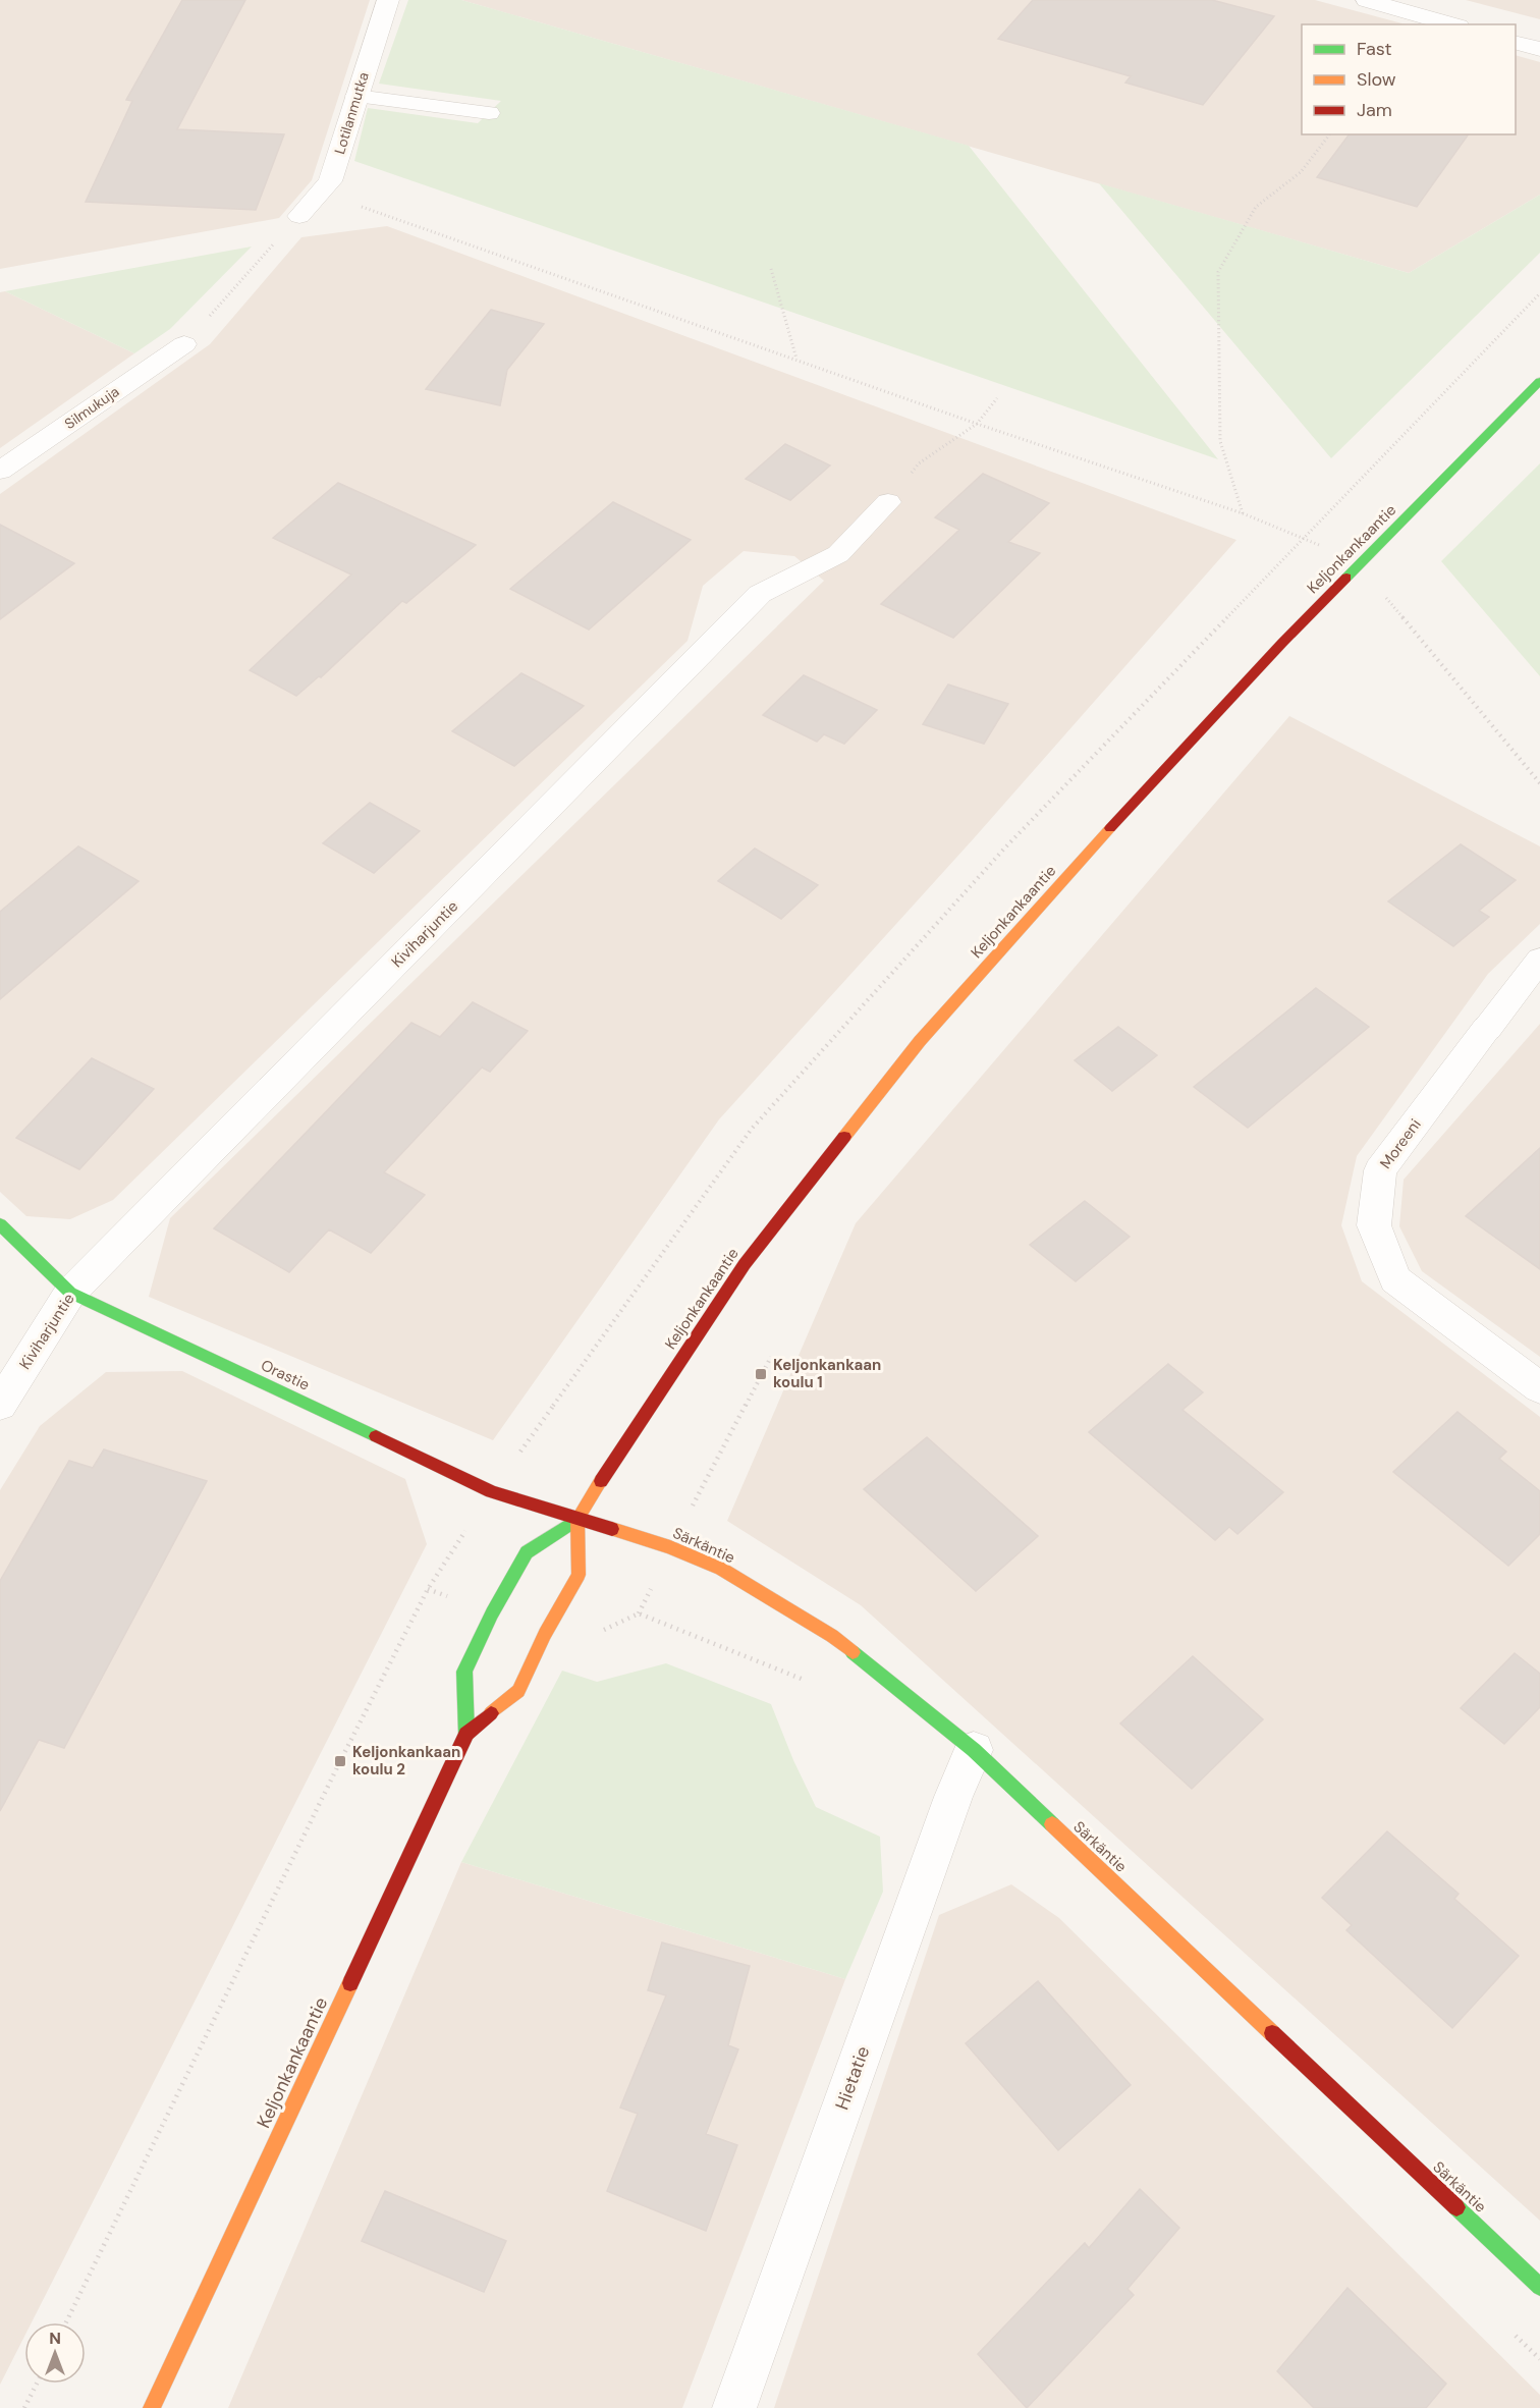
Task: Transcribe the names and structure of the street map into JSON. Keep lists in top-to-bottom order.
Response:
{
  "streets": {
    "main road": ["Keljonkankaantie", "Orastie", "Särkäntie"],
    "street": [
      "Lotilanmutka",
      "Silmukuja",
      "Kiviharjuntie",
      "Moreeni",
      "Hietatie"
    ]
  },
  "crossings": [
    ["Keljonkankaantie", "Orastie"],
    ["Keljonkankaantie", "Särkäntie"],
    ["Kiviharjuntie", "Orastie"],
    ["Orastie", "Särkäntie"],
    ["Särkäntie", "Hietatie"]
  ],
  "places": {
    "transit": ["Keljonkankaan koulu 1", "Keljonkankaan koulu 2"]
  },
  "legend": ["Fast", "Slow", "Jam"],
  "north": "top"
}
